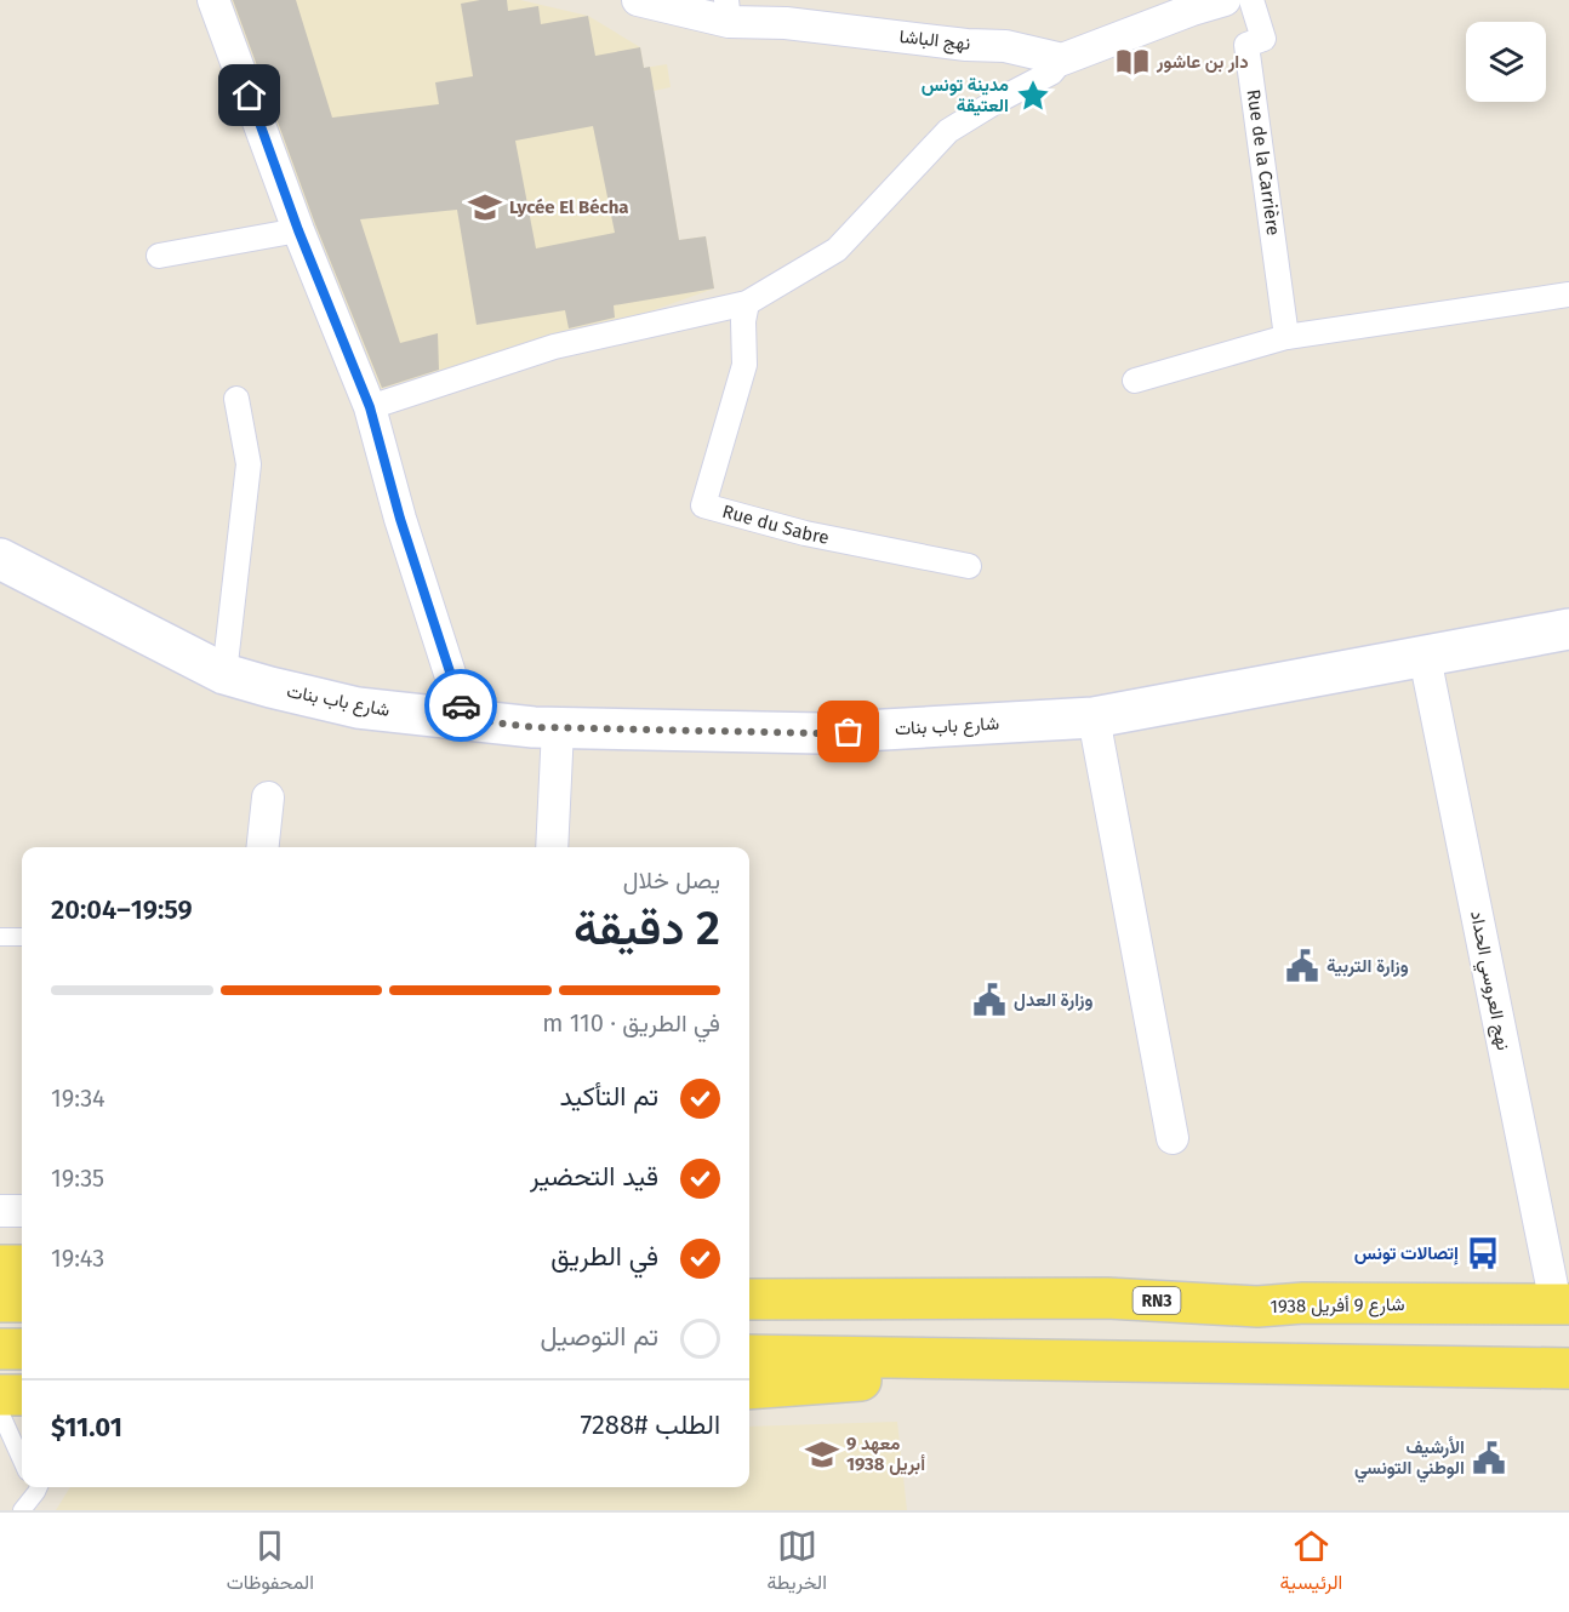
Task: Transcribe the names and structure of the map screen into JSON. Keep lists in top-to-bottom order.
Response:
{
  "streets": {
    "main road": ["شارع باب بنات", "RN3", "شارع 9 أفريل 1938"],
    "street": [
      "نهج الباشا",
      "Rue de la Carrière",
      "Rue du Sabre",
      "نهج العروسي الحداد"
    ]
  },
  "crossings": [
    ["شارع باب بنات", "نهج العروسي الحداد"],
    ["نهج العروسي الحداد", "شارع 9 أفريل 1938"]
  ],
  "places": {
    "library": ["دار بن عاشور"],
    "place": ["مدينة تونس العتيقة"],
    "school or university": ["Lycée El Bécha", "معهد 9 أبريل 1938"],
    "public building": ["وزارة التربية", "وزارة العدل", "الأرشيف الوطني التونسي"],
    "bus stop": ["إتصالات تونس"]
  },
  "page": {
    "heading": ["2 دقيقة", "يصل خلال", "19:59–20:04"],
    "panel": ["الطلب #7288", "$11.01"],
    "bar": "في الطريق · 110 m",
    "list": [
      ["تم التأكيد", "19:34"],
      ["قيد التحضير", "19:35"],
      ["في الطريق", "19:43"],
      "تم التوصيل"
    ],
    "tabs": ["الرئيسية", "الخريطة", "المحفوظات"]
  }
}
